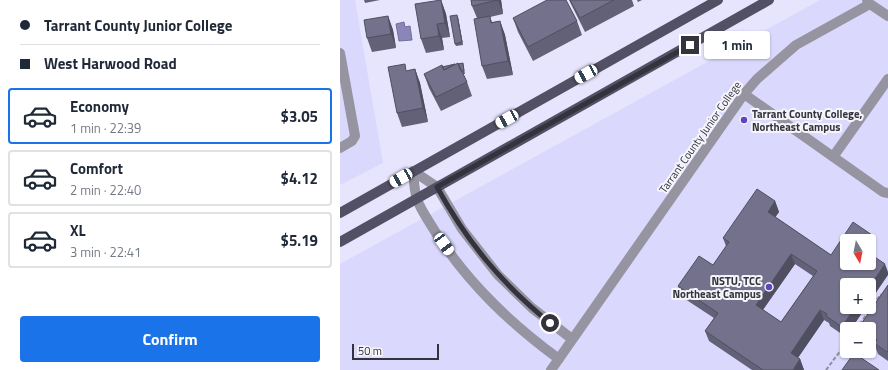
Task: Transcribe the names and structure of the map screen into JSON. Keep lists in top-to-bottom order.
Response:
{
  "streets": {
    "street": ["Tarrant County Junior College"]
  },
  "places": ["Tarrant County College, Northeast Campus", "NSTU, TCC Northeast Campus"],
  "scale_bar": "50 m",
  "north": "bottom",
  "page": {
    "banner": ["Tarrant County Junior College", "West Harwood Road"],
    "bubble": "1 min",
    "list": [
      {
        "name": "Economy",
        "note": "1 min · 22:39",
        "value": "$3.05"
      },
      {
        "name": "Comfort",
        "note": "2 min · 22:40",
        "value": "$4.12"
      },
      {
        "name": "XL",
        "note": "3 min · 22:41",
        "value": "$5.19"
      }
    ],
    "map_buttons": ["+", "−"],
    "buttons": "Confirm",
    "scale": "50 m"
  }
}
